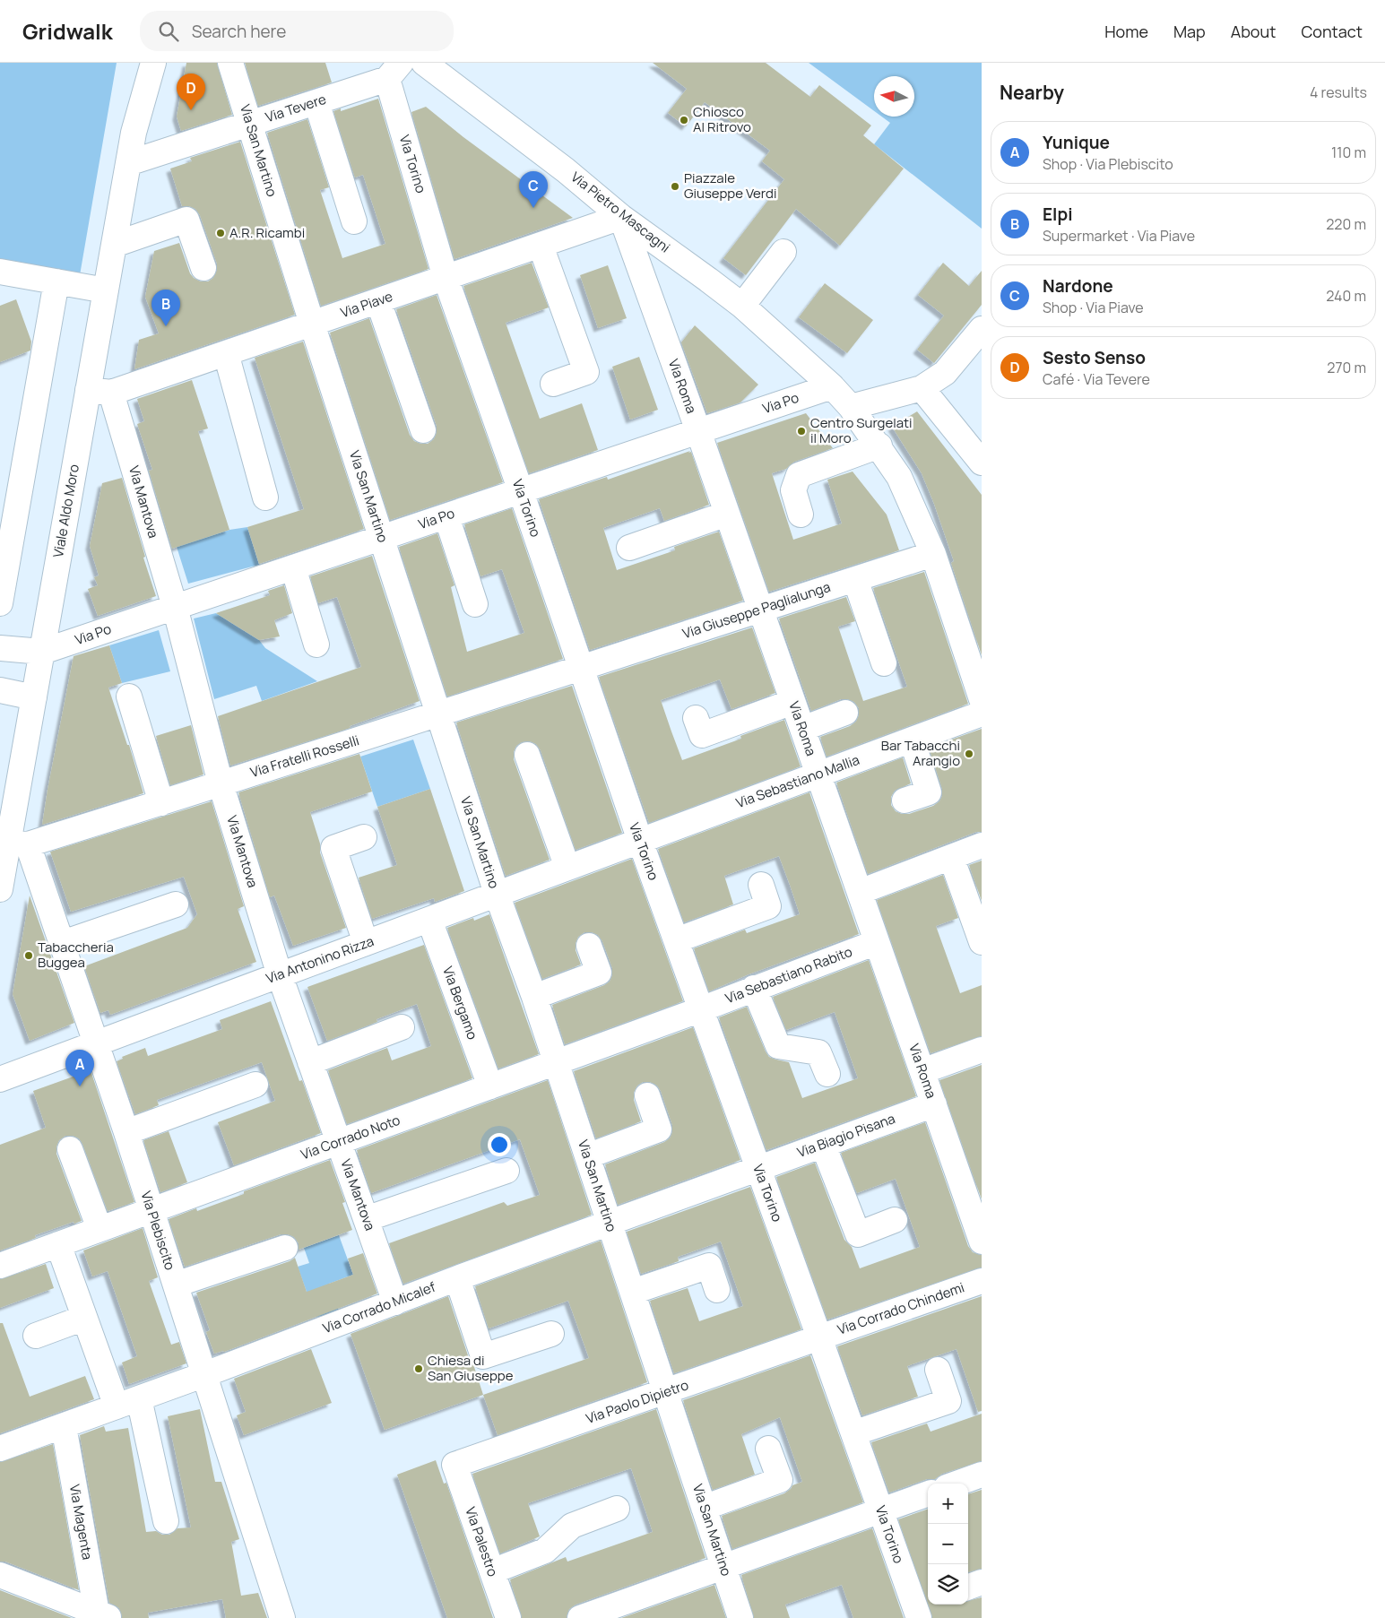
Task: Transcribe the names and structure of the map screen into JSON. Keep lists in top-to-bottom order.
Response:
{
  "streets": {
    "street": [
      "Via Tevere",
      "Via San Martino",
      "Via Torino",
      "Via Pietro Mascagni",
      "Via Piave",
      "Via Roma",
      "Via Po",
      "Via Mantova",
      "Viale Aldo Moro",
      "Via Giuseppe Paglialunga",
      "Via Fratelli Rosselli",
      "Via Sebastiano Mallia",
      "Via Antonino Rizza",
      "Via Sebastiano Rabito",
      "Via Bergamo",
      "Via Biagio Pisana",
      "Via Corrado Noto",
      "Via Plebiscito",
      "Via Corrado Micalef",
      "Via Corrado Chindemi",
      "Via Paolo Dipietro",
      "Via Magenta",
      "Via Palestro"
    ]
  },
  "crossings": [
    ["Via Tevere", "Via San Martino"],
    ["Via Tevere", "Via Torino"],
    ["Via Tevere", "Viale Aldo Moro"],
    ["Via San Martino", "Via Piave"],
    ["Via San Martino", "Via Po"],
    ["Via San Martino", "Via Fratelli Rosselli"],
    ["Via San Martino", "Via Antonino Rizza"],
    ["Via San Martino", "Via Corrado Noto"],
    ["Via San Martino", "Via Corrado Micalef"],
    ["Via San Martino", "Via Paolo Dipietro"],
    ["Via Torino", "Via Piave"],
    ["Via Torino", "Via Po"],
    ["Via Torino", "Via Giuseppe Paglialunga"],
    ["Via Torino", "Via Fratelli Rosselli"],
    ["Via Torino", "Via Sebastiano Mallia"],
    ["Via Torino", "Via Antonino Rizza"],
    ["Via Torino", "Via Sebastiano Rabito"],
    ["Via Torino", "Via Biagio Pisana"],
    ["Via Torino", "Via Corrado Noto"],
    ["Via Torino", "Via Corrado Micalef"],
    ["Via Torino", "Via Corrado Chindemi"],
    ["Via Torino", "Via Paolo Dipietro"],
    ["Via Pietro Mascagni", "Via Piave"],
    ["Via Pietro Mascagni", "Via Roma"],
    ["Via Pietro Mascagni", "Via Po"],
    ["Via Pietro Mascagni", "Via Giuseppe Paglialunga"],
    ["Via Piave", "Via Roma"],
    ["Via Piave", "Via Mantova"],
    ["Via Piave", "Viale Aldo Moro"],
    ["Via Roma", "Via Po"],
    ["Via Roma", "Via Giuseppe Paglialunga"],
    ["Via Roma", "Via Sebastiano Mallia"],
    ["Via Roma", "Via Sebastiano Rabito"],
    ["Via Roma", "Via Biagio Pisana"],
    ["Via Po", "Via Mantova"],
    ["Via Po", "Viale Aldo Moro"],
    ["Via Mantova", "Viale Aldo Moro"],
    ["Via Mantova", "Via Fratelli Rosselli"],
    ["Via Mantova", "Via Antonino Rizza"],
    ["Via Mantova", "Via Corrado Noto"],
    ["Via Mantova", "Via Corrado Micalef"],
    ["Viale Aldo Moro", "Via Fratelli Rosselli"],
    ["Viale Aldo Moro", "Via Plebiscito"],
    ["Via Giuseppe Paglialunga", "Via Fratelli Rosselli"],
    ["Via Fratelli Rosselli", "Via Plebiscito"],
    ["Via Sebastiano Mallia", "Via Antonino Rizza"],
    ["Via Antonino Rizza", "Via Bergamo"],
    ["Via Antonino Rizza", "Via Plebiscito"],
    ["Via Sebastiano Rabito", "Via Corrado Noto"],
    ["Via Bergamo", "Via Corrado Noto"],
    ["Via Biagio Pisana", "Via Corrado Micalef"],
    ["Via Corrado Noto", "Via Plebiscito"],
    ["Via Plebiscito", "Via Corrado Micalef"],
    ["Via Corrado Micalef", "Via Magenta"],
    ["Via Corrado Chindemi", "Via Paolo Dipietro"],
    ["Via Paolo Dipietro", "Via Palestro"]
  ],
  "places": [
    "Chiosco Al Ritrovo",
    "Piazzale Giuseppe Verdi",
    "A.R. Ricambi",
    "Centro Surgelati il Moro",
    "Bar Tabacchi Arangio",
    "Tabaccheria Buggea",
    "Chiesa di San Giuseppe"
  ],
  "north": "left",
  "page": {
    "header": "Gridwalk",
    "search": "Search here",
    "nav": [
      "Home",
      "Map",
      "About",
      "Contact"
    ],
    "heading": ["Nearby", "4 results"],
    "pins": [
      "D",
      "C",
      "B",
      "A"
    ],
    "list": [
      {
        "mark": "A",
        "name": "Yunique",
        "note": "Shop · Via Plebiscito",
        "value": "110 m"
      },
      {
        "mark": "B",
        "name": "Elpi",
        "note": "Supermarket · Via Piave",
        "value": "220 m"
      },
      {
        "mark": "C",
        "name": "Nardone",
        "note": "Shop · Via Piave",
        "value": "240 m"
      },
      {
        "mark": "D",
        "name": "Sesto Senso",
        "note": "Café · Via Tevere",
        "value": "270 m"
      }
    ],
    "map_buttons": ["+", "−"]
  }
}
